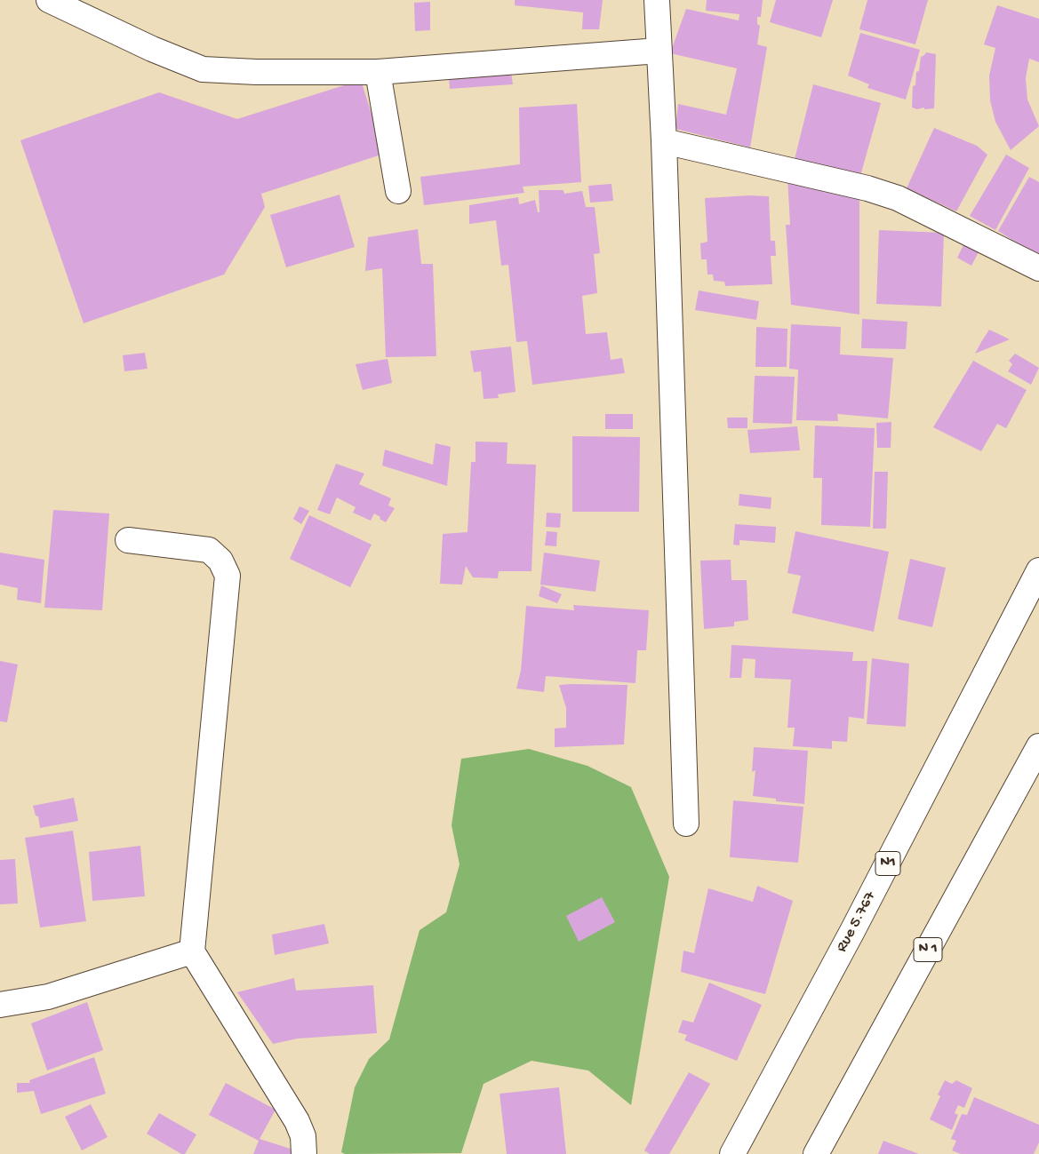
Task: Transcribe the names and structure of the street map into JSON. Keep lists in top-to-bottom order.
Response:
{
  "streets": {
    "main road": ["N1", "Rue 5.767", "N 1"]
  }
}
